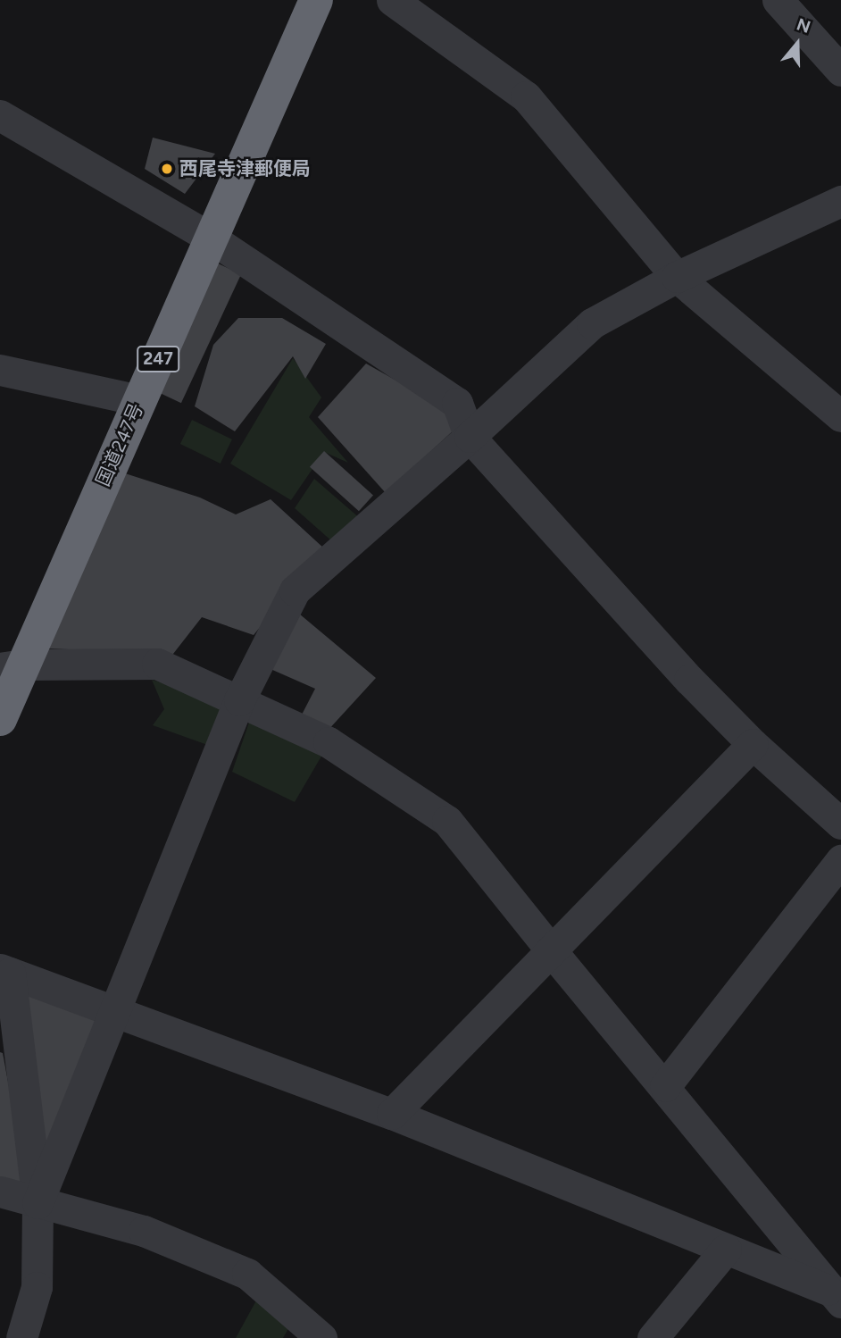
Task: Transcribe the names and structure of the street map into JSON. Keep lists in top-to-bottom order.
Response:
{
  "streets": {
    "highway": ["247", "国道247号"]
  },
  "places": ["西尾寺津郵便局"],
  "north": "top"
}
